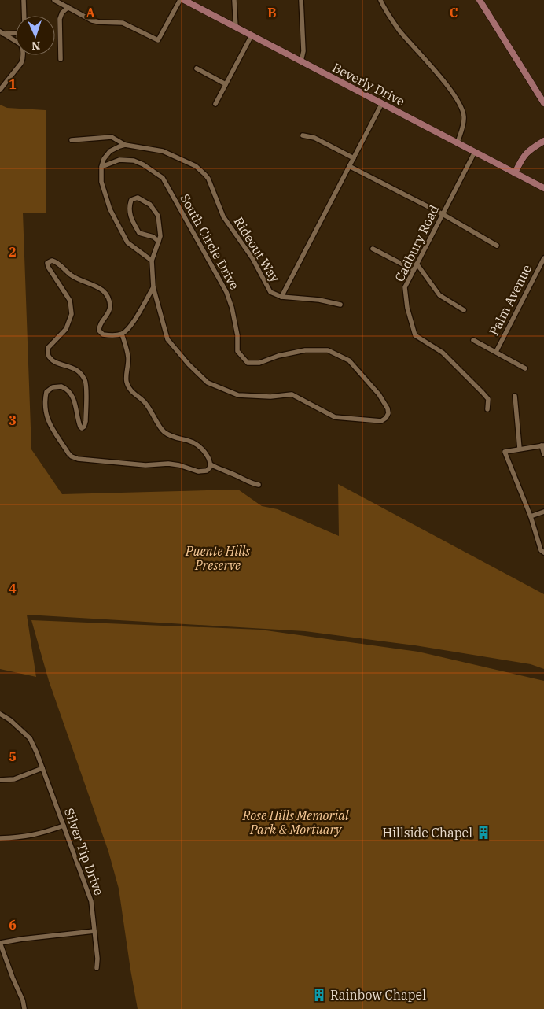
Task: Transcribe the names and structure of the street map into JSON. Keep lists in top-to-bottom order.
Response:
{
  "streets": {
    "street": [
      "Beverly Drive",
      "South Circle Drive",
      "Cadbury Road",
      "Rideout Way",
      "Palm Avenue",
      "Silver Tip Drive"
    ]
  },
  "crossings": [
    ["Beverly Drive", "Cadbury Road"],
    ["Beverly Drive", "Rideout Way"]
  ],
  "parks": ["Puente Hills Preserve", "Rose Hills Memorial Park & Mortuary"],
  "places": {
    "building": ["Hillside Chapel", "Rainbow Chapel"]
  },
  "north": "bottom",
  "grid": {
    "columns": ["A", "B", "C"],
    "rows": [
      "1",
      "2",
      "3",
      "4",
      "5",
      "6"
    ]
  }
}
